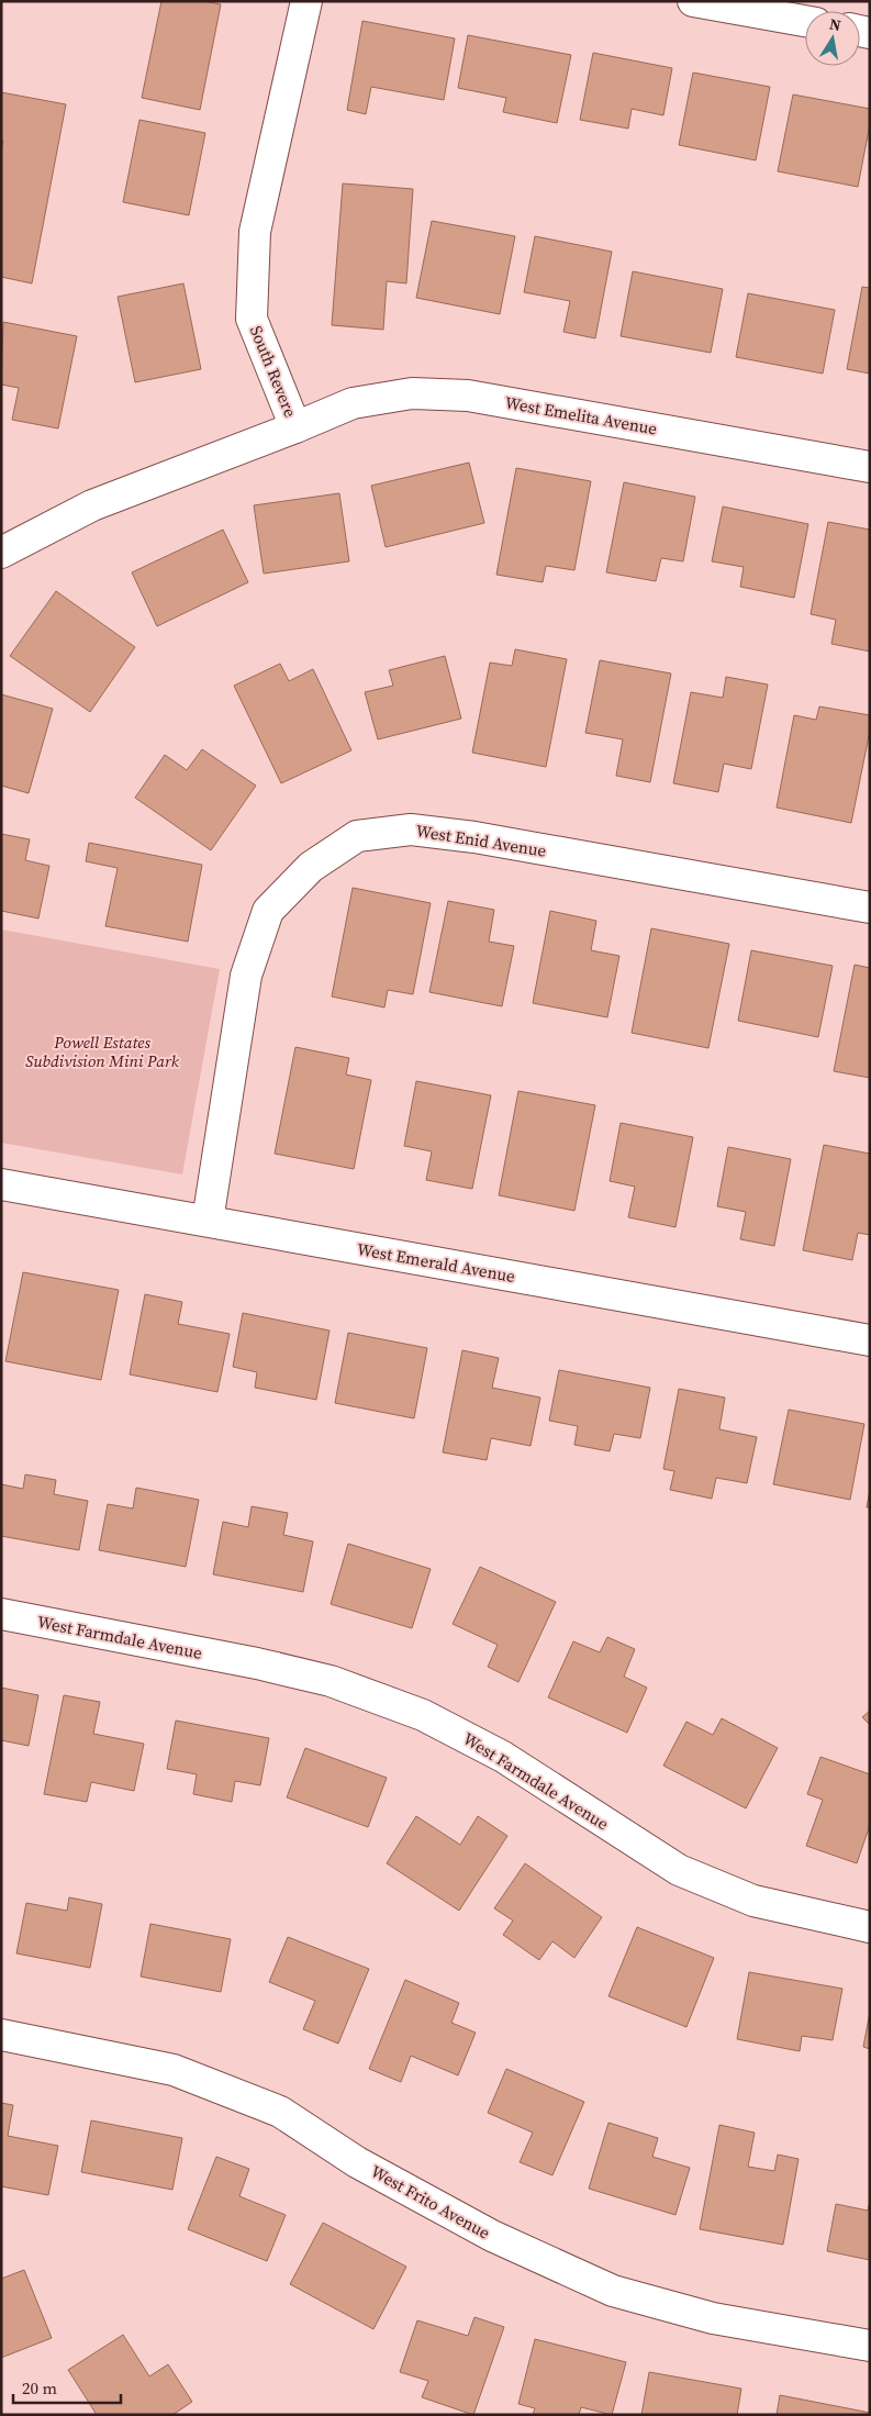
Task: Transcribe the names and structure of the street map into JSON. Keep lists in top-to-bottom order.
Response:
{
  "streets": {
    "street": [
      "South Revere",
      "West Emelita Avenue",
      "West Enid Avenue",
      "West Emerald Avenue",
      "West Farmdale Avenue",
      "West Frito Avenue"
    ]
  },
  "crossings": [
    ["South Revere", "West Emelita Avenue"],
    ["West Enid Avenue", "West Emerald Avenue"]
  ],
  "parks": ["Powell Estates Subdivision Mini Park"],
  "scale_bar": "20 m",
  "north": "top"
}
